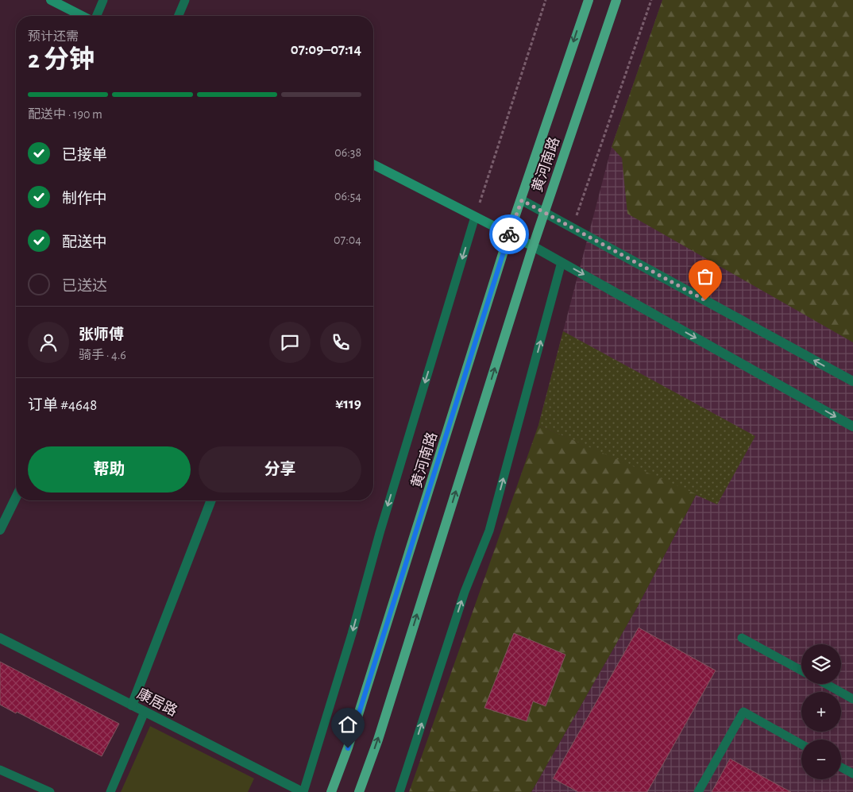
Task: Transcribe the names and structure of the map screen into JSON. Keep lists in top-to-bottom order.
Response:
{
  "streets": {
    "main road": ["黄河南路"],
    "street": ["康居路"]
  },
  "page": {
    "heading": ["2 分钟", "预计还需", "07:09–07:14"],
    "panel": [
      "张师傅",
      "骑手 · 4.6",
      "订单 #4648",
      "¥119"
    ],
    "bar": "配送中 · 190 m",
    "list": [
      ["已接单", "06:38"],
      ["制作中", "06:54"],
      ["配送中", "07:04"],
      "已送达"
    ],
    "buttons": ["帮助", "分享"],
    "map_buttons": ["+", "−"]
  }
}
